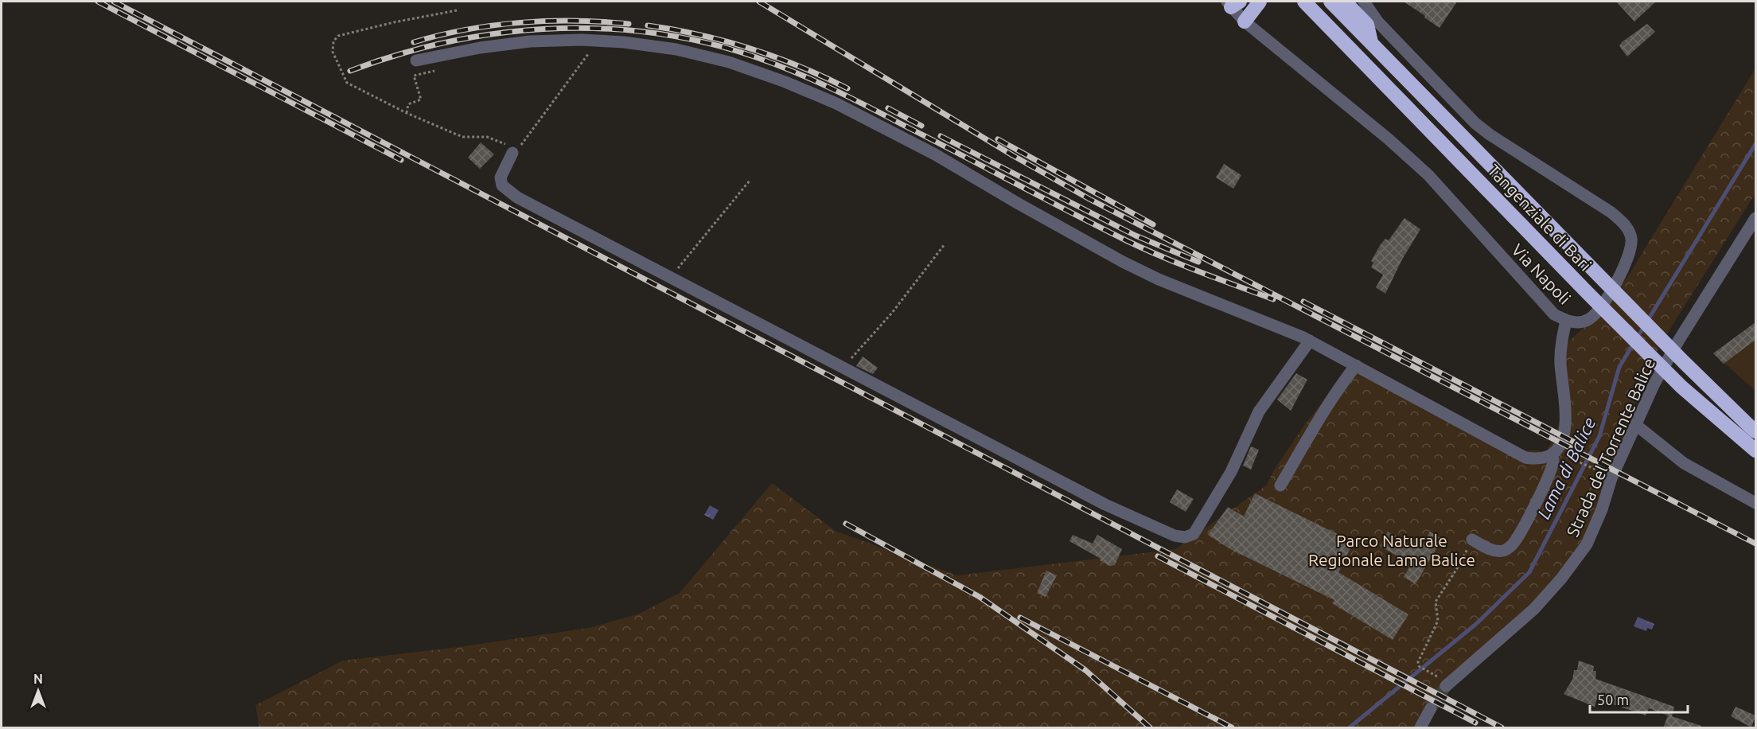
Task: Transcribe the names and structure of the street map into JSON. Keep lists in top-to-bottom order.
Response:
{
  "streets": {
    "highway": ["Tangenziale di Bari"],
    "street": ["Via Napoli", "Strada del Torrente Balice"]
  },
  "water": ["Lama di Balice"],
  "parks": ["Parco Naturale Regionale Lama Balice"],
  "scale_bar": "50 m",
  "north": "top"
}
